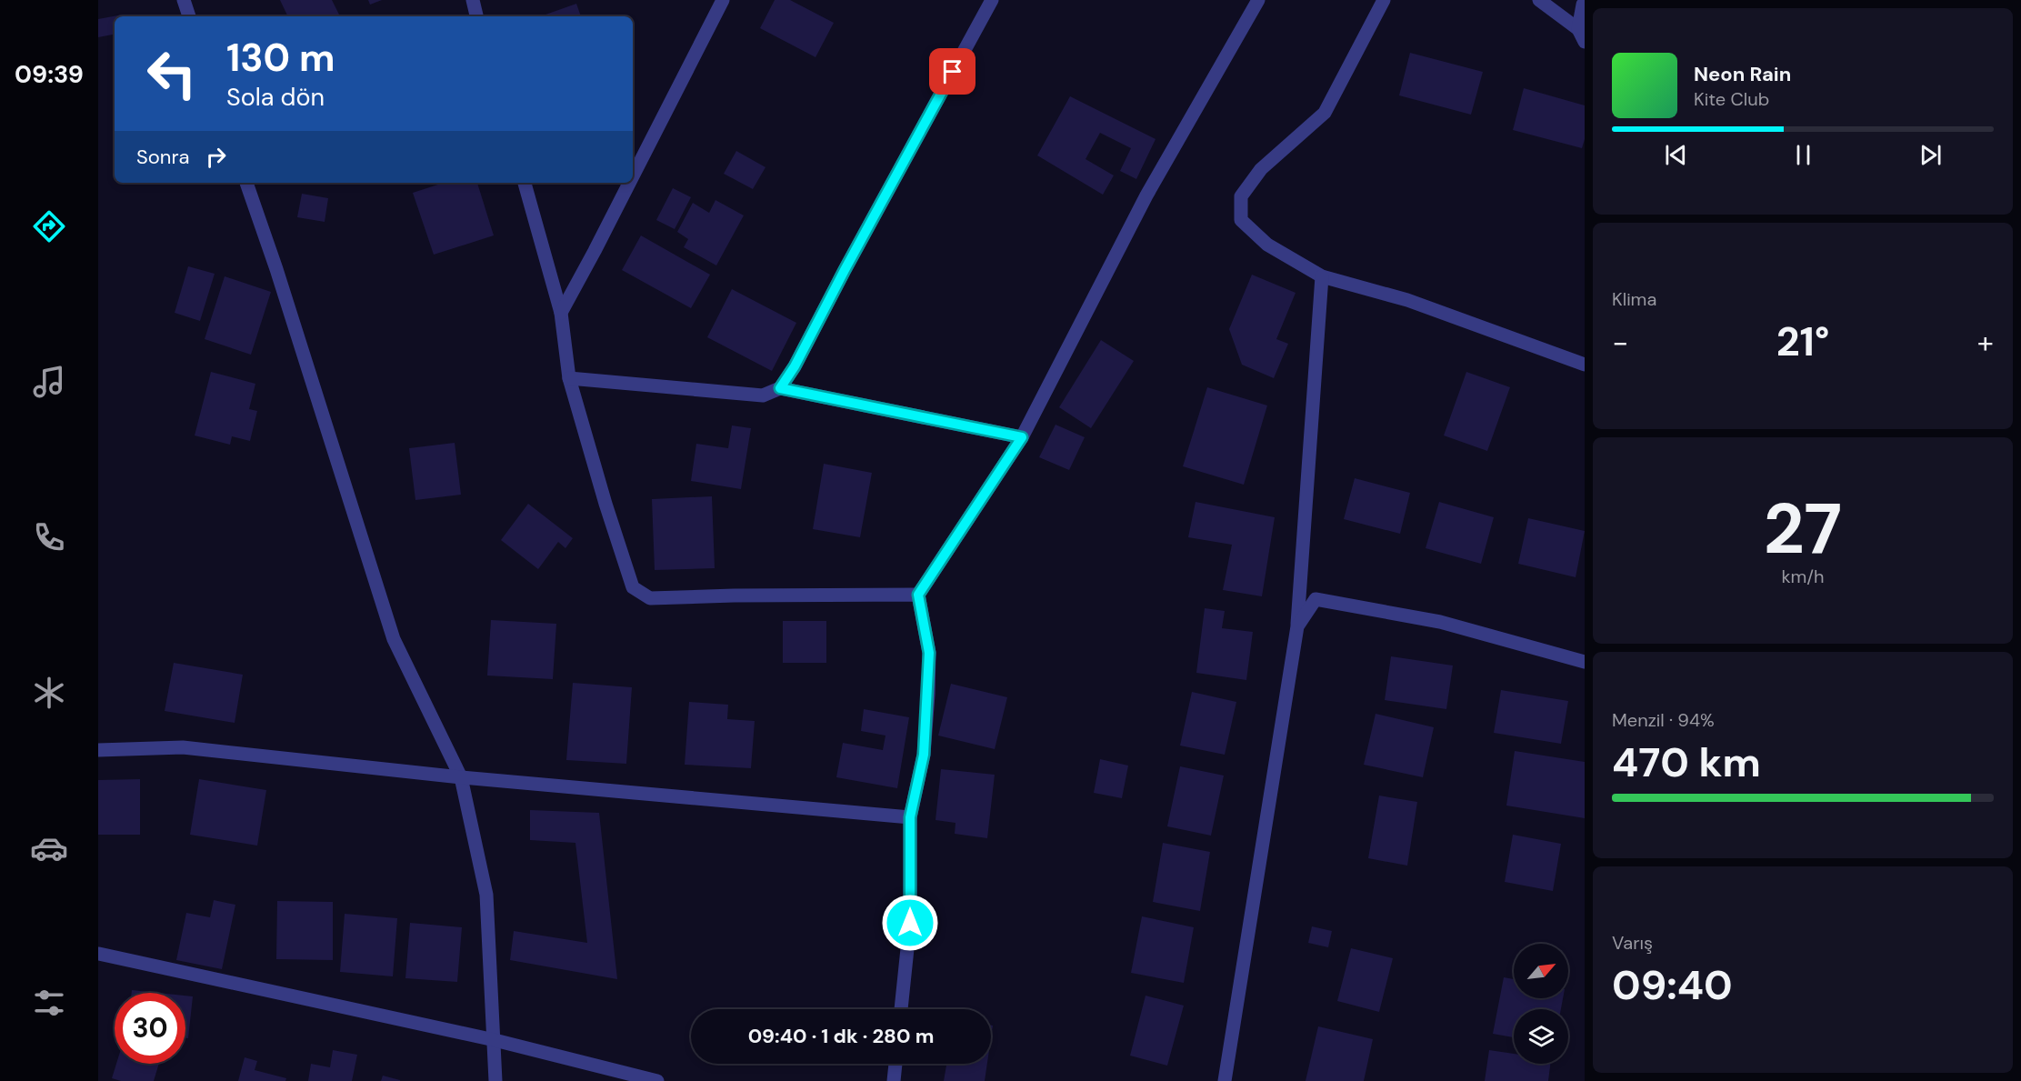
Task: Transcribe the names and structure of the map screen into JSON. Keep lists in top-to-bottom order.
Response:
{
  "north": "top right",
  "page": {
    "tabs": "09:39",
    "turn": ["130 m", "Sola dön"],
    "song": ["Neon Rain", "Kite Club"],
    "then": "Sonra",
    "tile": [
      "Klima",
      ["27", "km/h"],
      ["Menzil · 94%", "470 km"],
      ["Varış", "09:40"]
    ],
    "heat": ["−", "21°", "+"],
    "limit": "30",
    "trip": "09:40 · 1 dk · 280 m"
  }
}
